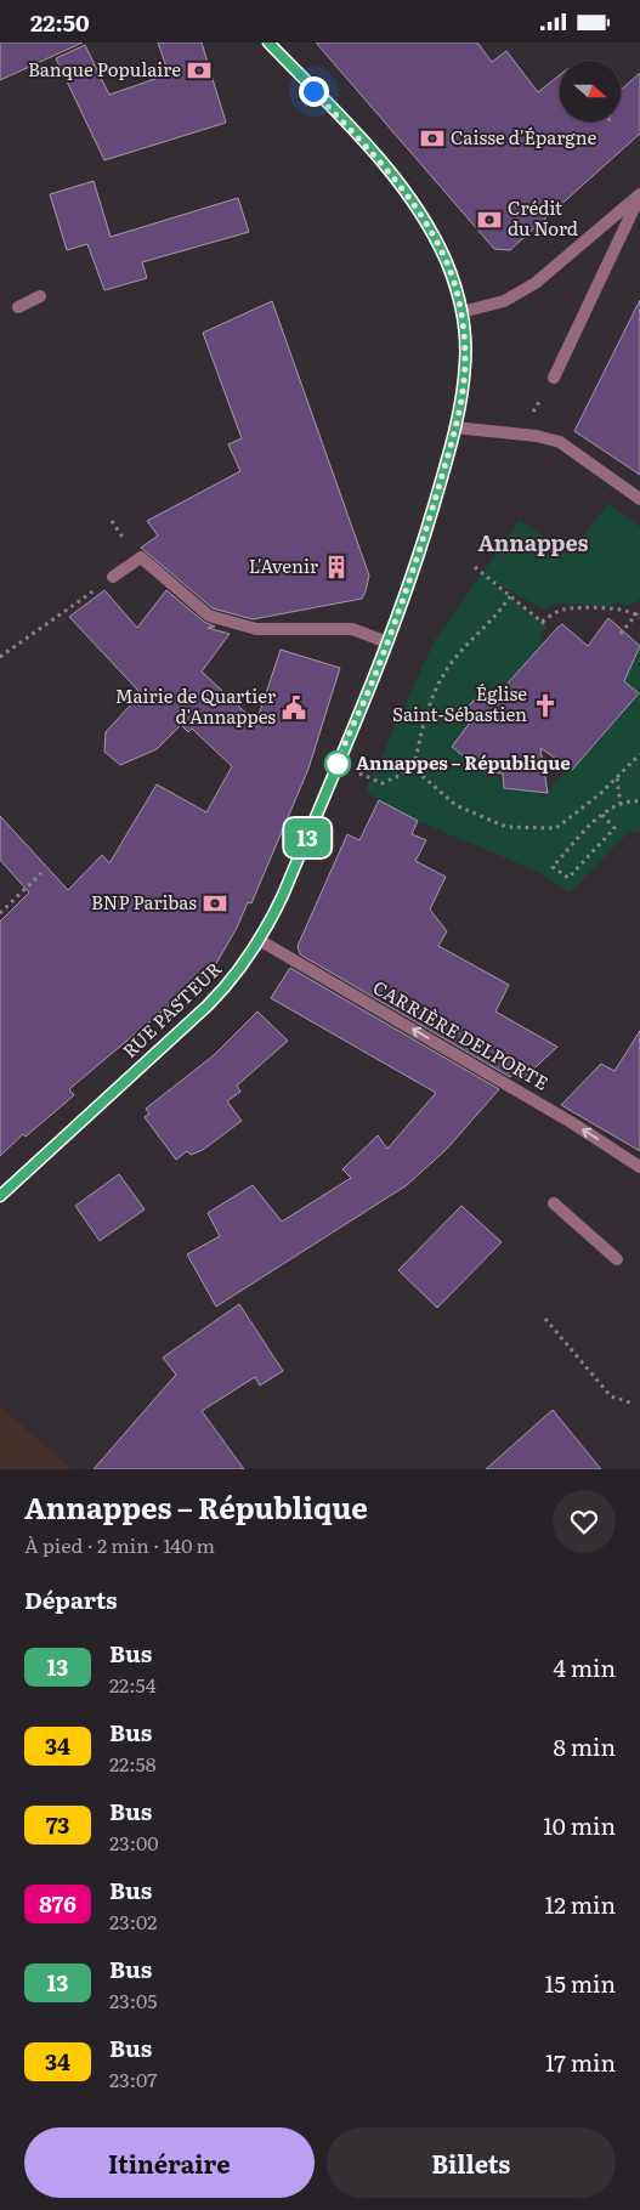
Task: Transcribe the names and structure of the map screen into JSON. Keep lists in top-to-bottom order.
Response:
{
  "streets": {
    "street": ["RUE PASTEUR", "CARRIÈRE DELPORTE"]
  },
  "crossings": [
    ["RUE PASTEUR", "CARRIÈRE DELPORTE"]
  ],
  "one_way": ["CARRIÈRE DELPORTE"],
  "districts": ["Annappes"],
  "places": {
    "bank": [
      "Banque Populaire",
      "Caisse d'Épargne",
      "Crédit du Nord",
      "BNP Paribas"
    ],
    "building": ["L'Avenir"],
    "church": ["Église Saint-Sébastien"],
    "public building": ["Mairie de Quartier d'Annappes"],
    "other": ["Annappes – République"]
  },
  "lines": ["bus line 13"],
  "north": "right",
  "page": {
    "status": "22:50",
    "on_map": "13",
    "heading": [
      ["Annappes – République", "À pied · 2 min · 140 m"],
      "Départs"
    ],
    "list": [
      {
        "mark": "13",
        "name": "Bus",
        "note": "22:54",
        "value": "4 min"
      },
      {
        "mark": "34",
        "name": "Bus",
        "note": "22:58",
        "value": "8 min"
      },
      {
        "mark": "73",
        "name": "Bus",
        "note": "23:00",
        "value": "10 min"
      },
      {
        "mark": "876",
        "name": "Bus",
        "note": "23:02",
        "value": "12 min"
      },
      {
        "mark": "13",
        "name": "Bus",
        "note": "23:05",
        "value": "15 min"
      },
      {
        "mark": "34",
        "name": "Bus",
        "note": "23:07",
        "value": "17 min"
      }
    ],
    "buttons": ["Itinéraire", "Billets"]
  }
}
